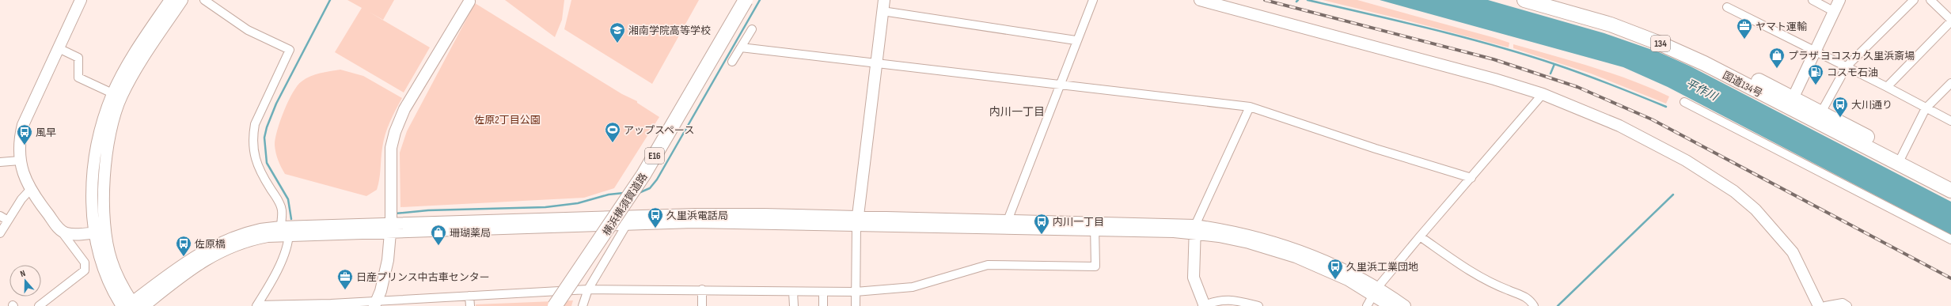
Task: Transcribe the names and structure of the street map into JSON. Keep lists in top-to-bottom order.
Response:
{
  "streets": {
    "highway": [
      "134",
      "国道134号",
      "E16",
      "横浜横須賀道路"
    ]
  },
  "districts": ["内川一丁目"],
  "water": ["平作川"],
  "parks": ["佐原2丁目公園"],
  "places": {
    "office": ["ヤマト運輸", "日産プリンス中古車センター"],
    "school or university": ["湘南学院高等学校"],
    "shop": ["プラザ ヨコスカ 久里浜斎場", "珊瑚薬局"],
    "fuel station": ["コスモ石油"],
    "bus stop": [
      "大川通り",
      "風早",
      "久里浜電話局",
      "内川一丁目",
      "佐原橋",
      "久里浜工業団地"
    ],
    "sports": ["アップスペース"]
  },
  "north": "top"
}
